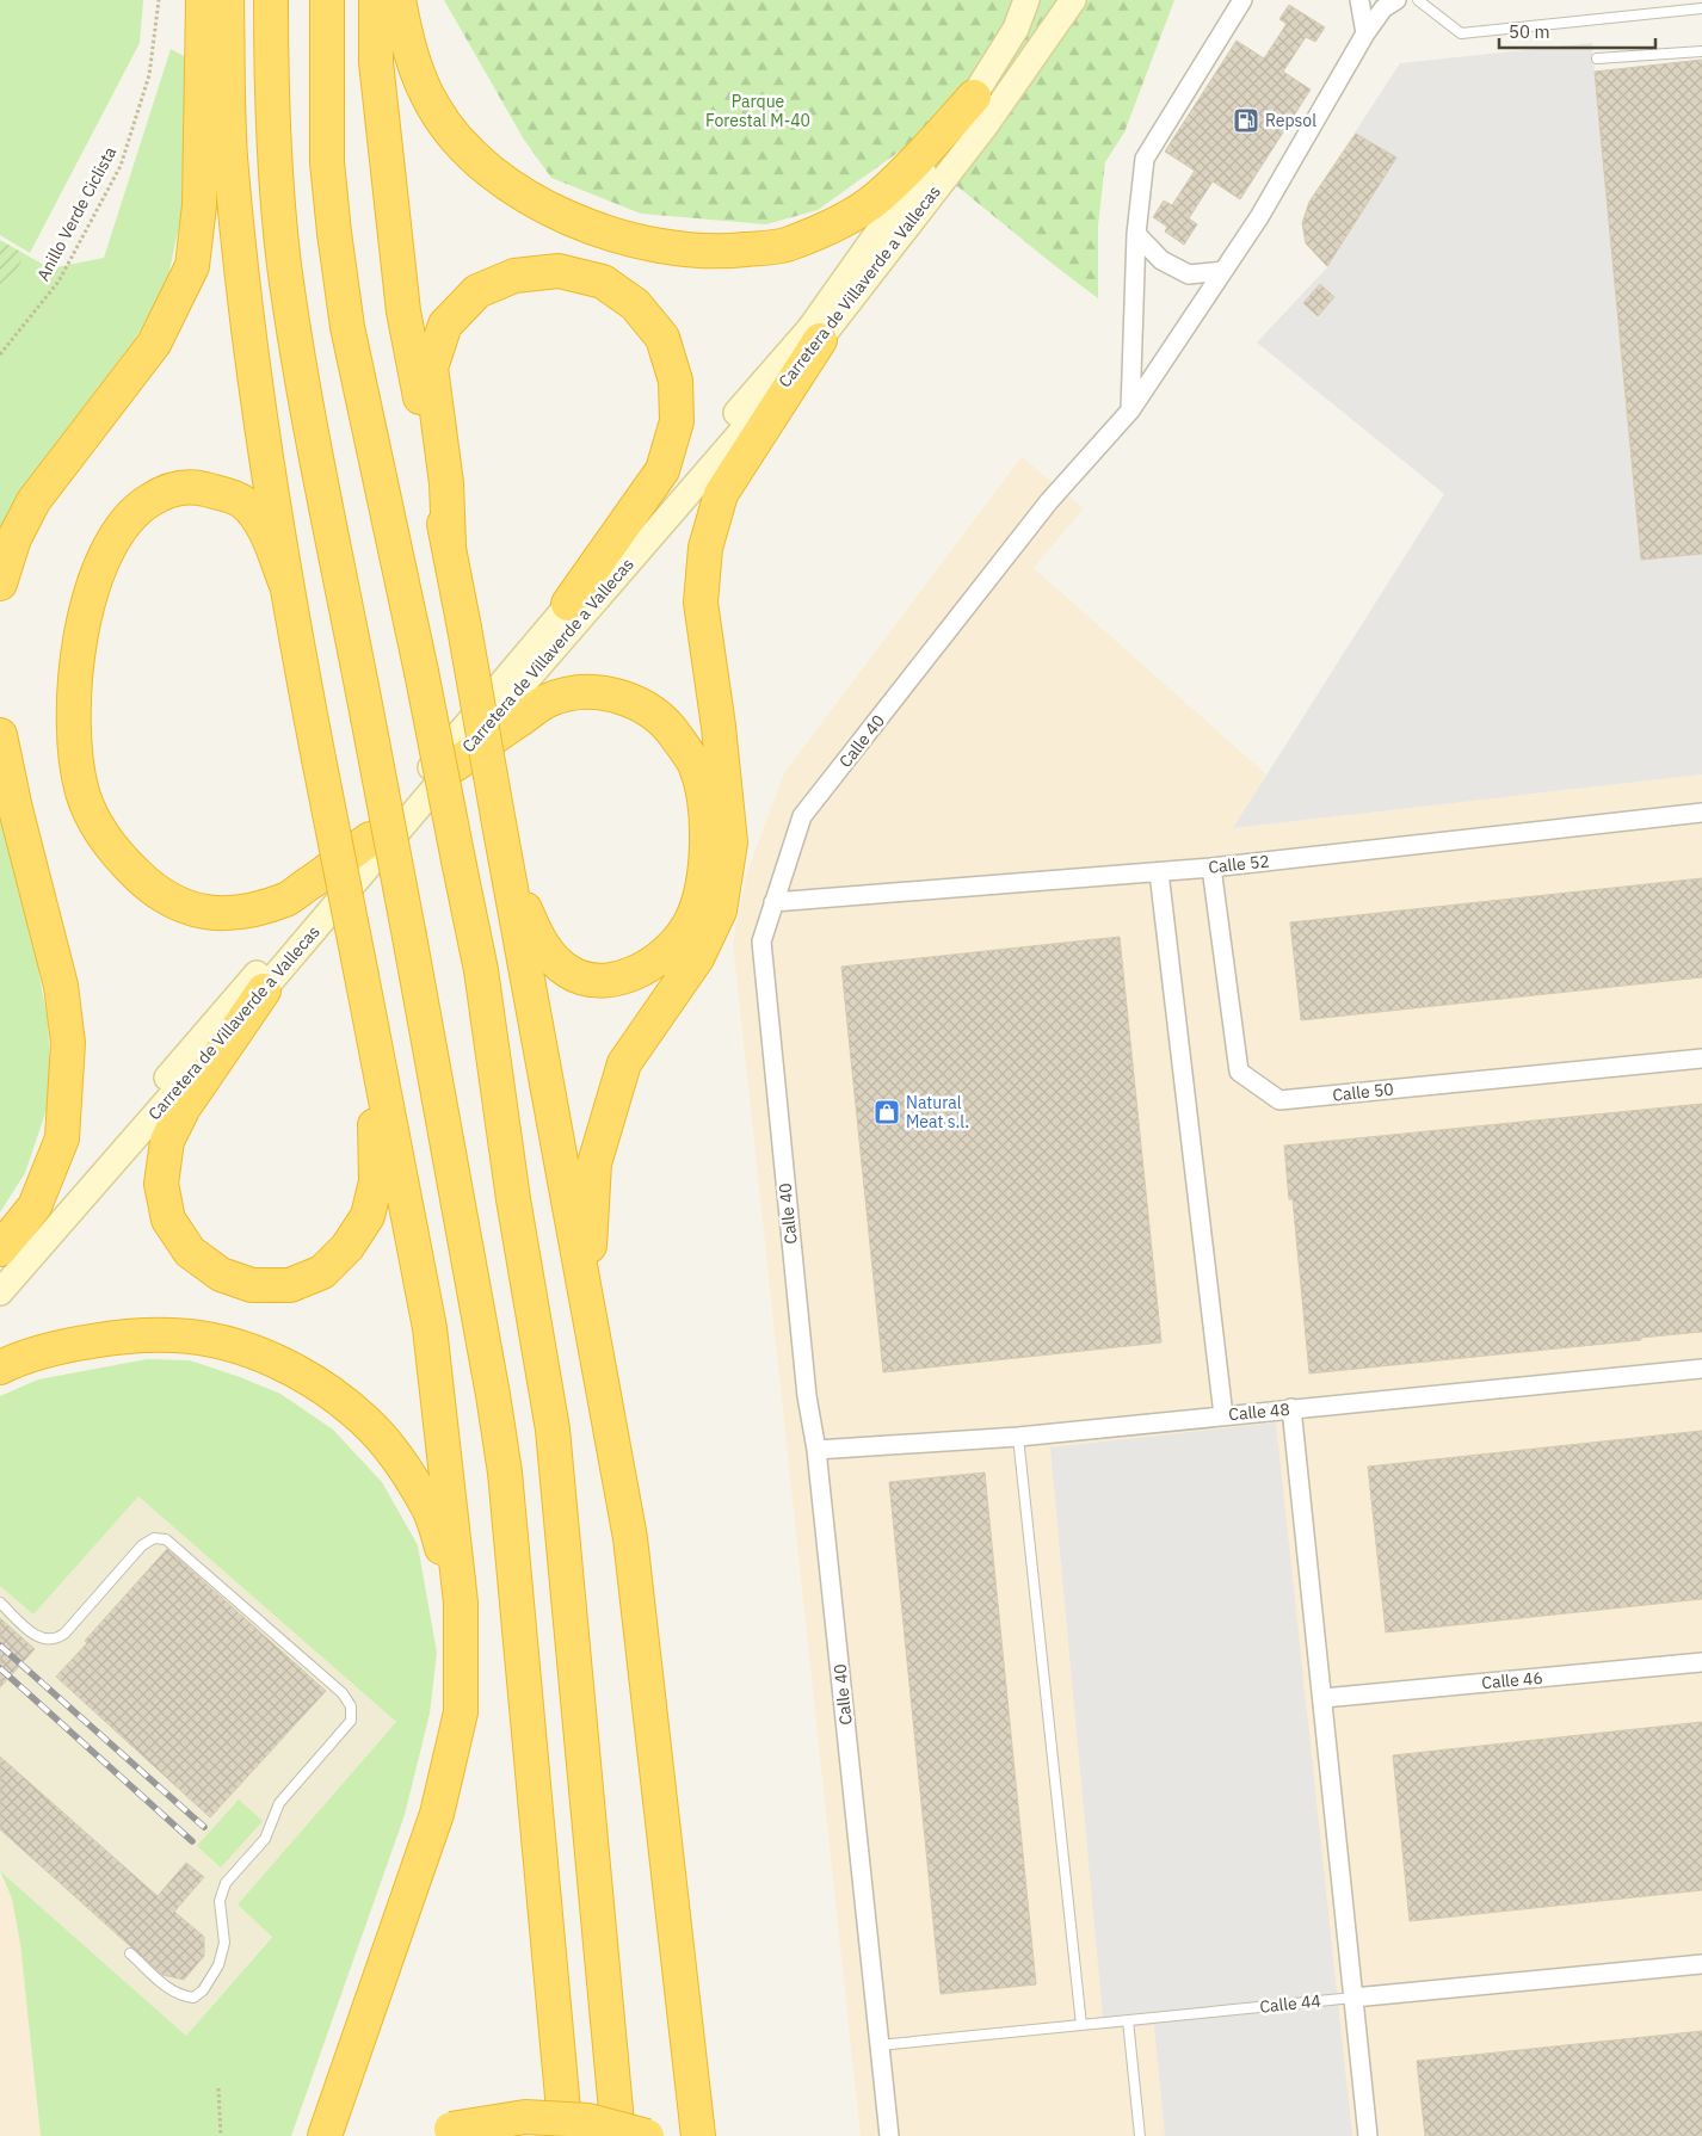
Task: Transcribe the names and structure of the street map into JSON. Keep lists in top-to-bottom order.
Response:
{
  "streets": {
    "main road": ["Carretera de Villaverde a Vallecas"],
    "street": [
      "Calle 40",
      "Calle 52",
      "Calle 50",
      "Calle 48",
      "Calle 46",
      "Calle 44"
    ],
    "path": ["Anillo Verde Ciclista"]
  },
  "crossings": [
    ["Calle 40", "Calle 52"],
    ["Calle 40", "Calle 48"],
    ["Calle 40", "Calle 44"],
    ["Calle 52", "Calle 50"]
  ],
  "parks": ["Parque Forestal M-40"],
  "places": {
    "fuel station": ["Repsol"],
    "shop": ["Natural Meat s.l."]
  },
  "scale_bar": "50 m"
}
